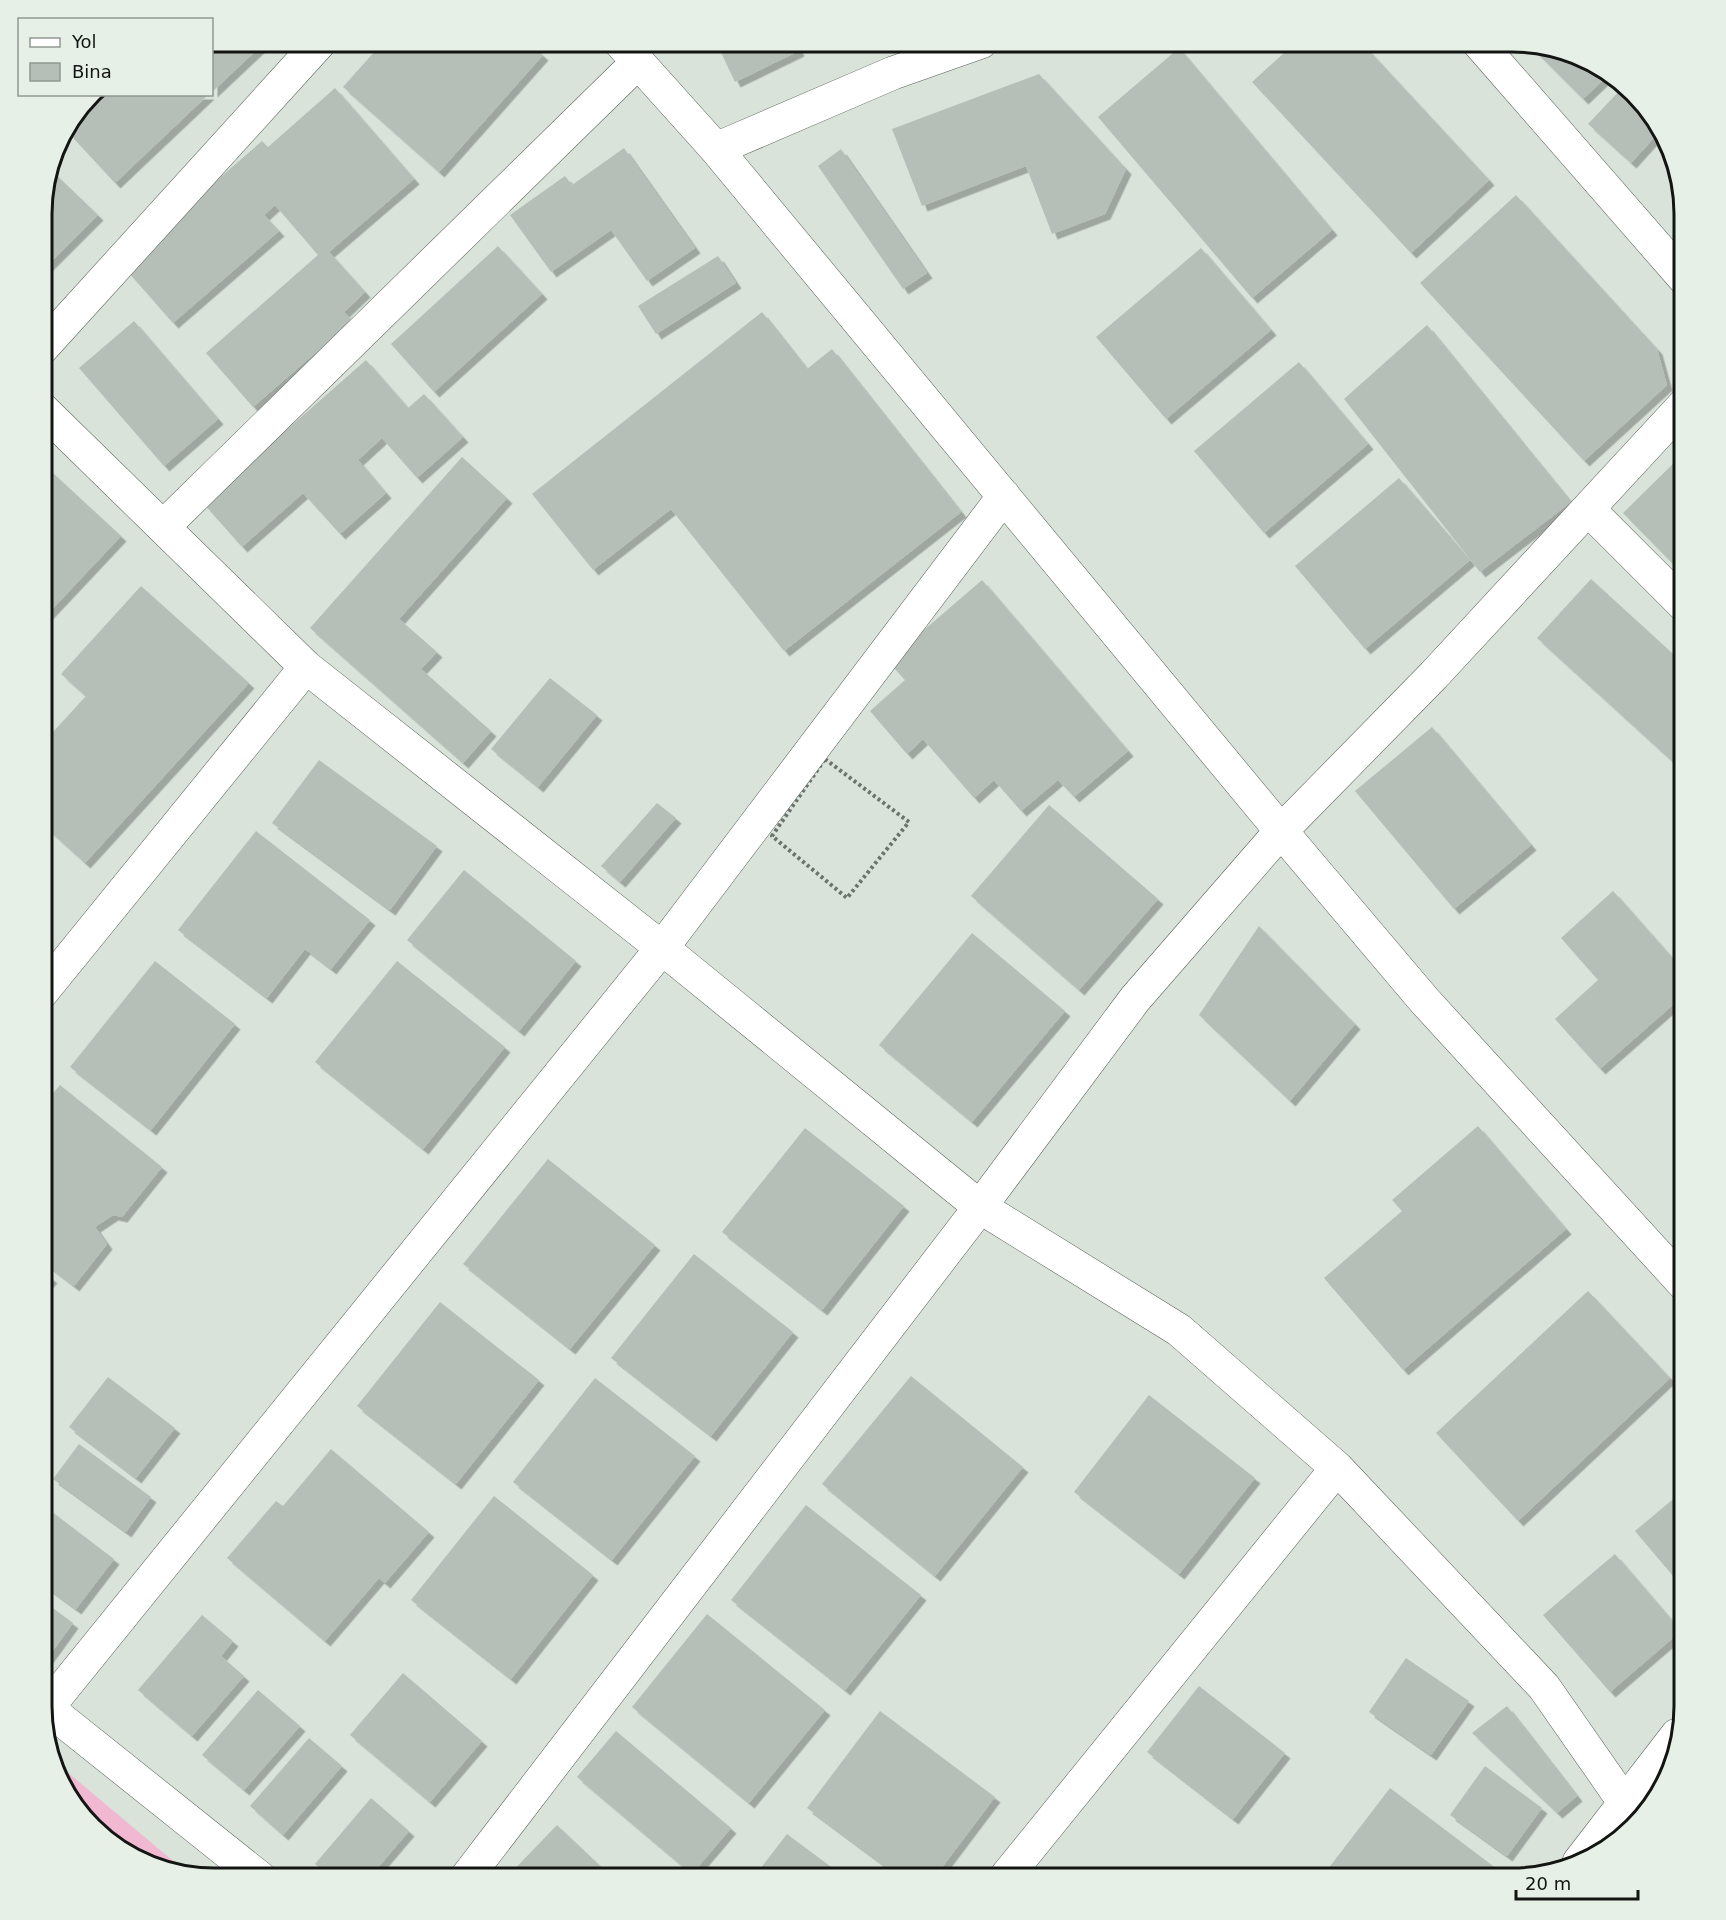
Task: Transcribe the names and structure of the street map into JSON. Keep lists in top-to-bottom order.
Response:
{
  "legend": ["Yol", "Bina"],
  "scale_bar": "20 m"
}
